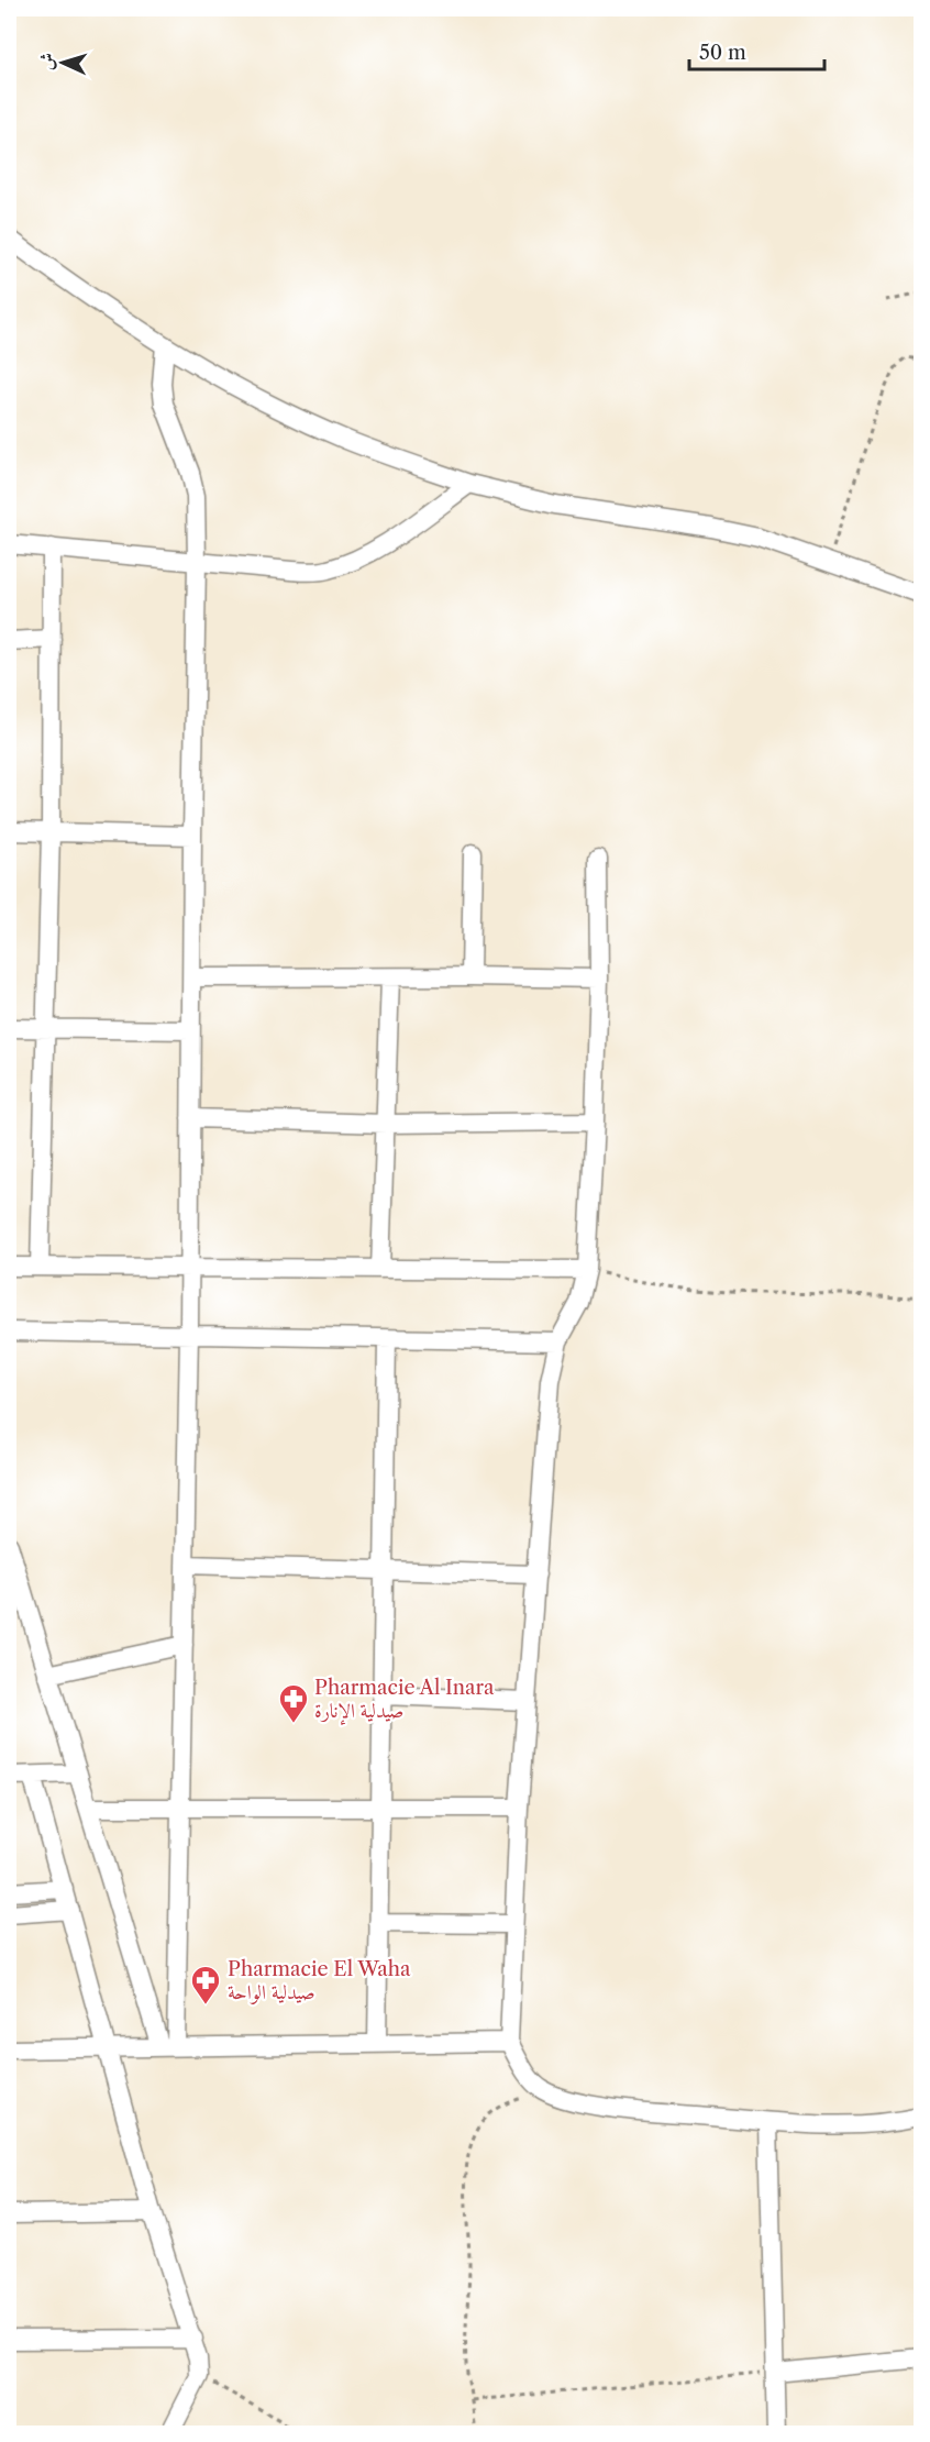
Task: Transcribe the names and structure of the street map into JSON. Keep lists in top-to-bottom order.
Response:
{
  "places": {
    "pharmacy": ["Pharmacie Al Inara صيدلية الإنارة", "Pharmacie El Waha صيدلية الواحة"]
  },
  "scale_bar": "50 m",
  "north": "left"
}
